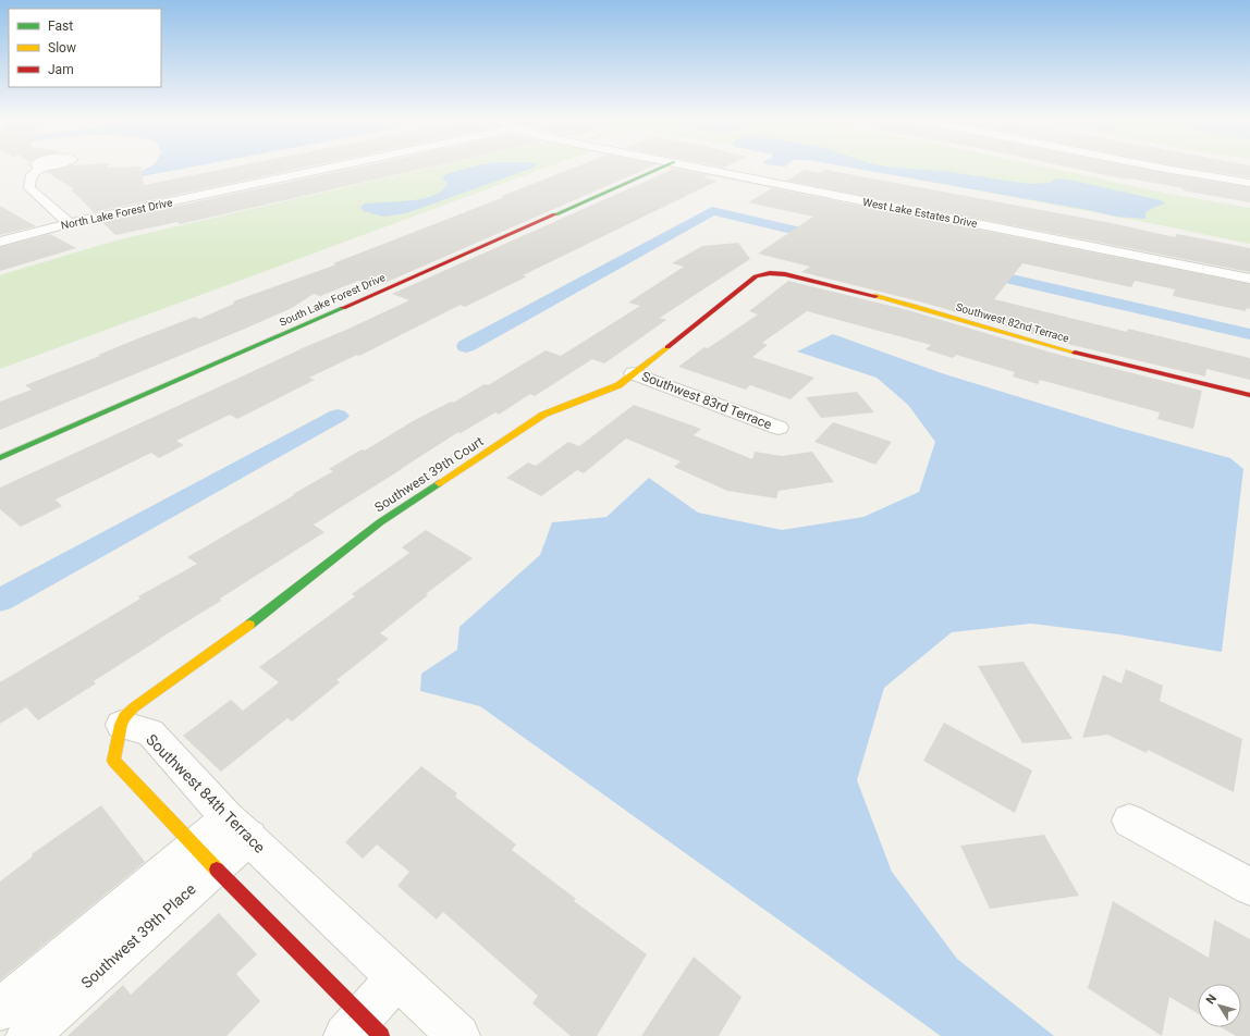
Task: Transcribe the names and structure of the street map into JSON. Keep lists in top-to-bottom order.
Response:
{
  "streets": {
    "street": [
      "West Lake Estates Drive",
      "North Lake Forest Drive",
      "South Lake Forest Drive",
      "Southwest 82nd Terrace",
      "Southwest 83rd Terrace",
      "Southwest 39th Court",
      "Southwest 84th Terrace",
      "Southwest 39th Place"
    ]
  },
  "crossings": [
    ["Southwest 82nd Terrace", "Southwest 39th Court"],
    ["Southwest 83rd Terrace", "Southwest 39th Court"],
    ["Southwest 39th Court", "Southwest 84th Terrace"],
    ["Southwest 84th Terrace", "Southwest 39th Place"]
  ],
  "legend": ["Fast", "Slow", "Jam"],
  "north": "top left"
}
